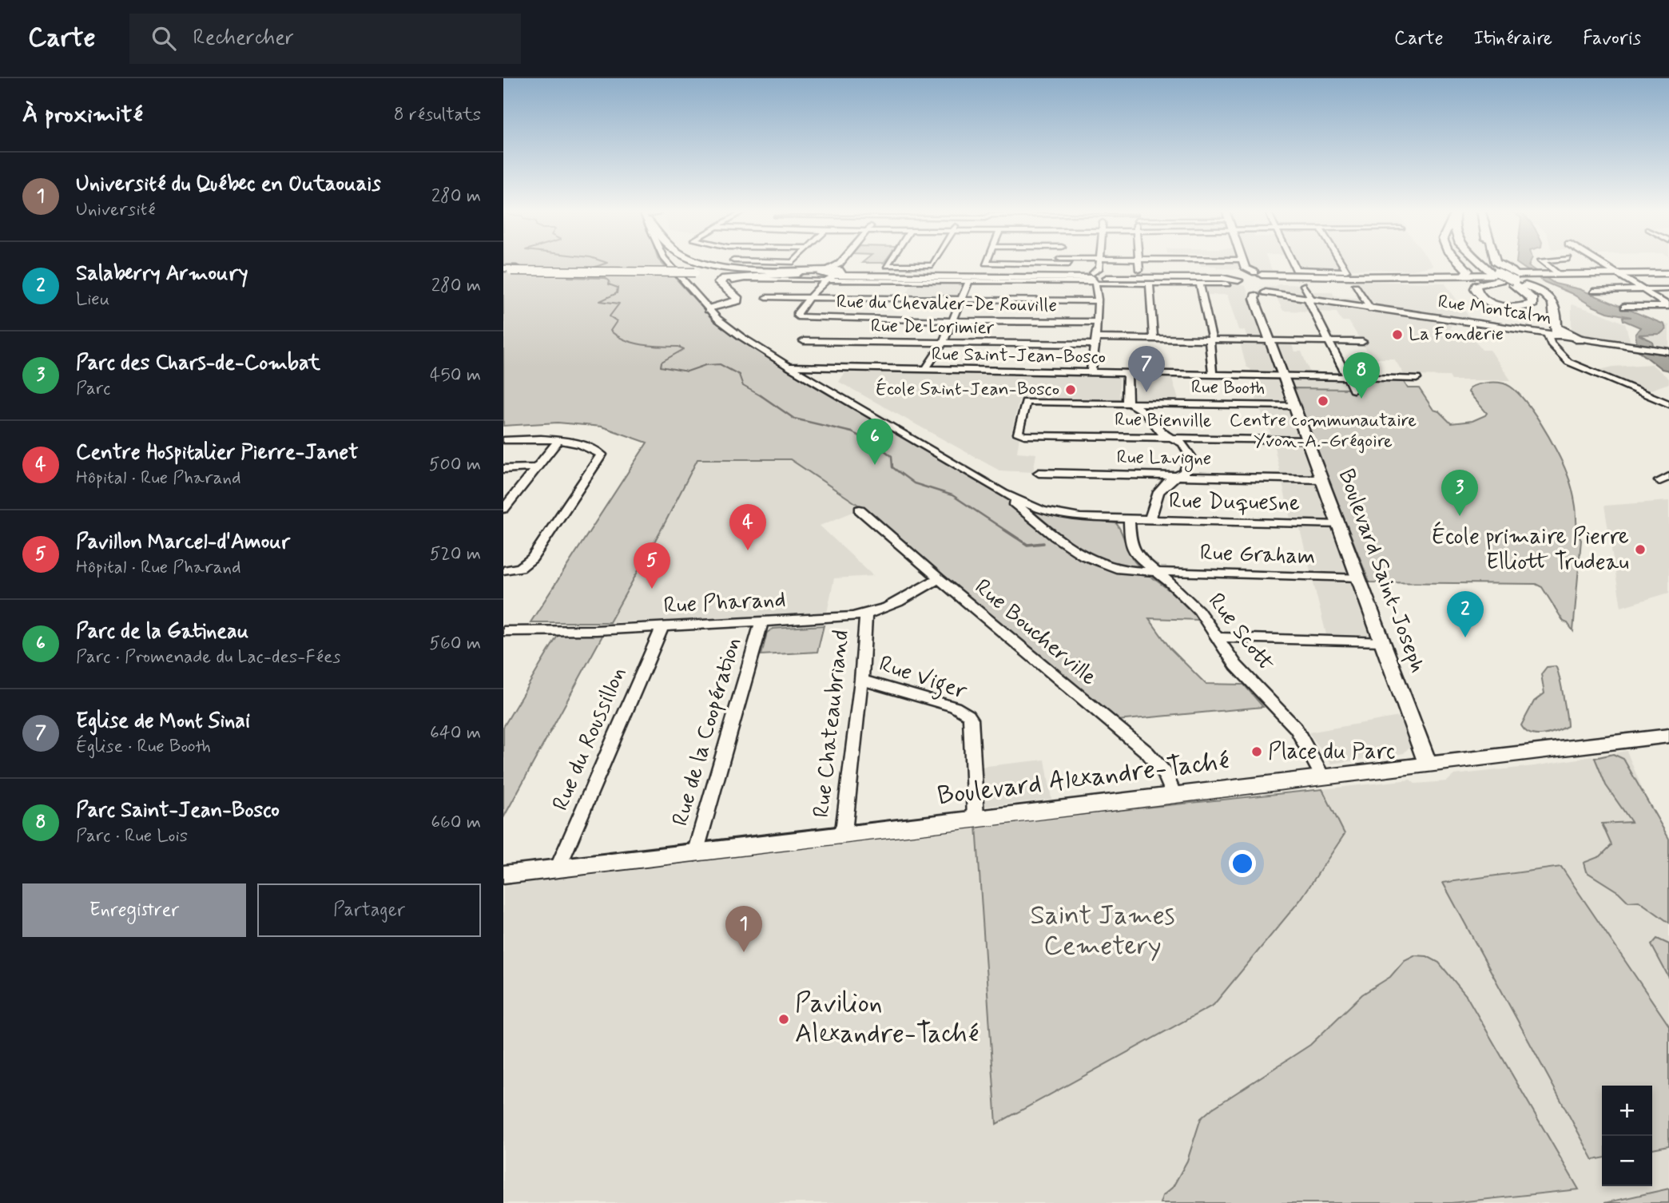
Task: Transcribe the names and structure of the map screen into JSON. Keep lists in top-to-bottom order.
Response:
{
  "streets": {
    "main road": ["Rue Montcalm", "Boulevard Saint-Joseph", "Boulevard Alexandre-Taché"],
    "street": [
      "Rue du Chevalier-De Rouville",
      "Rue De Lorimier",
      "Rue Saint-Jean-Bosco",
      "Rue Booth",
      "Rue Bienville",
      "Rue Lavigne",
      "Rue Duquesne",
      "Rue Graham",
      "Rue Pharand",
      "Rue Boucherville",
      "Rue Scott",
      "Rue Viger",
      "Rue Chateaubriand",
      "Rue de la Coopération",
      "Rue du Roussillon"
    ]
  },
  "crossings": [
    ["Rue Montcalm", "Boulevard Saint-Joseph"],
    ["Rue De Lorimier", "Boulevard Saint-Joseph"],
    ["Rue Saint-Jean-Bosco", "Boulevard Saint-Joseph"],
    ["Rue Booth", "Rue Bienville"],
    ["Rue Booth", "Boulevard Saint-Joseph"],
    ["Rue Bienville", "Boulevard Saint-Joseph"],
    ["Rue Lavigne", "Boulevard Saint-Joseph"],
    ["Rue Duquesne", "Rue Graham"],
    ["Rue Duquesne", "Boulevard Saint-Joseph"],
    ["Rue Duquesne", "Rue Scott"],
    ["Rue Graham", "Boulevard Saint-Joseph"],
    ["Rue Graham", "Rue Scott"],
    ["Boulevard Saint-Joseph", "Boulevard Alexandre-Taché"],
    ["Rue Pharand", "Rue Boucherville"],
    ["Rue Pharand", "Rue Chateaubriand"],
    ["Rue Pharand", "Rue de la Coopération"],
    ["Rue Pharand", "Rue du Roussillon"],
    ["Rue Boucherville", "Boulevard Alexandre-Taché"],
    ["Rue Scott", "Boulevard Alexandre-Taché"],
    ["Rue Viger", "Rue Chateaubriand"],
    ["Rue Viger", "Boulevard Alexandre-Taché"],
    ["Rue Chateaubriand", "Boulevard Alexandre-Taché"],
    ["Rue de la Coopération", "Boulevard Alexandre-Taché"],
    ["Rue du Roussillon", "Boulevard Alexandre-Taché"]
  ],
  "parks": ["Saint James Cemetery"],
  "places": [
    "La Fonderie",
    "École Saint-Jean-Bosco",
    "Centre communautaire Yvon-A.-Grégoire",
    "École primaire Pierre Elliott Trudeau",
    "Place du Parc",
    "Pavilion Alexandre-Taché"
  ],
  "page": {
    "header": "Carte",
    "search": "Rechercher",
    "nav": ["Carte", "Itinéraire", "Favoris"],
    "heading": ["À proximité", "8 résultats"],
    "list": [
      {
        "mark": "1",
        "name": "Université du Québec en Outaouais",
        "note": "Université",
        "value": "280 m"
      },
      {
        "mark": "2",
        "name": "Salaberry Armoury",
        "note": "Lieu",
        "value": "280 m"
      },
      {
        "mark": "3",
        "name": "Parc des Chars-de-Combat",
        "note": "Parc",
        "value": "450 m"
      },
      {
        "mark": "4",
        "name": "Centre Hospitalier Pierre-Janet",
        "note": "Hôpital · Rue Pharand",
        "value": "500 m"
      },
      {
        "mark": "5",
        "name": "Pavillon Marcel-d'Amour",
        "note": "Hôpital · Rue Pharand",
        "value": "520 m"
      },
      {
        "mark": "6",
        "name": "Parc de la Gatineau",
        "note": "Parc · Promenade du Lac-des-Fées",
        "value": "560 m"
      },
      {
        "mark": "7",
        "name": "Eglise de Mont Sinai",
        "note": "Église · Rue Booth",
        "value": "640 m"
      },
      {
        "mark": "8",
        "name": "Parc Saint-Jean-Bosco",
        "note": "Parc · Rue Lois",
        "value": "660 m"
      }
    ],
    "pins": [
      "7",
      "8",
      "6",
      "3",
      "4",
      "5",
      "2",
      "1"
    ],
    "buttons": ["Enregistrer", "Partager"],
    "map_buttons": ["+", "−"]
  }
}
